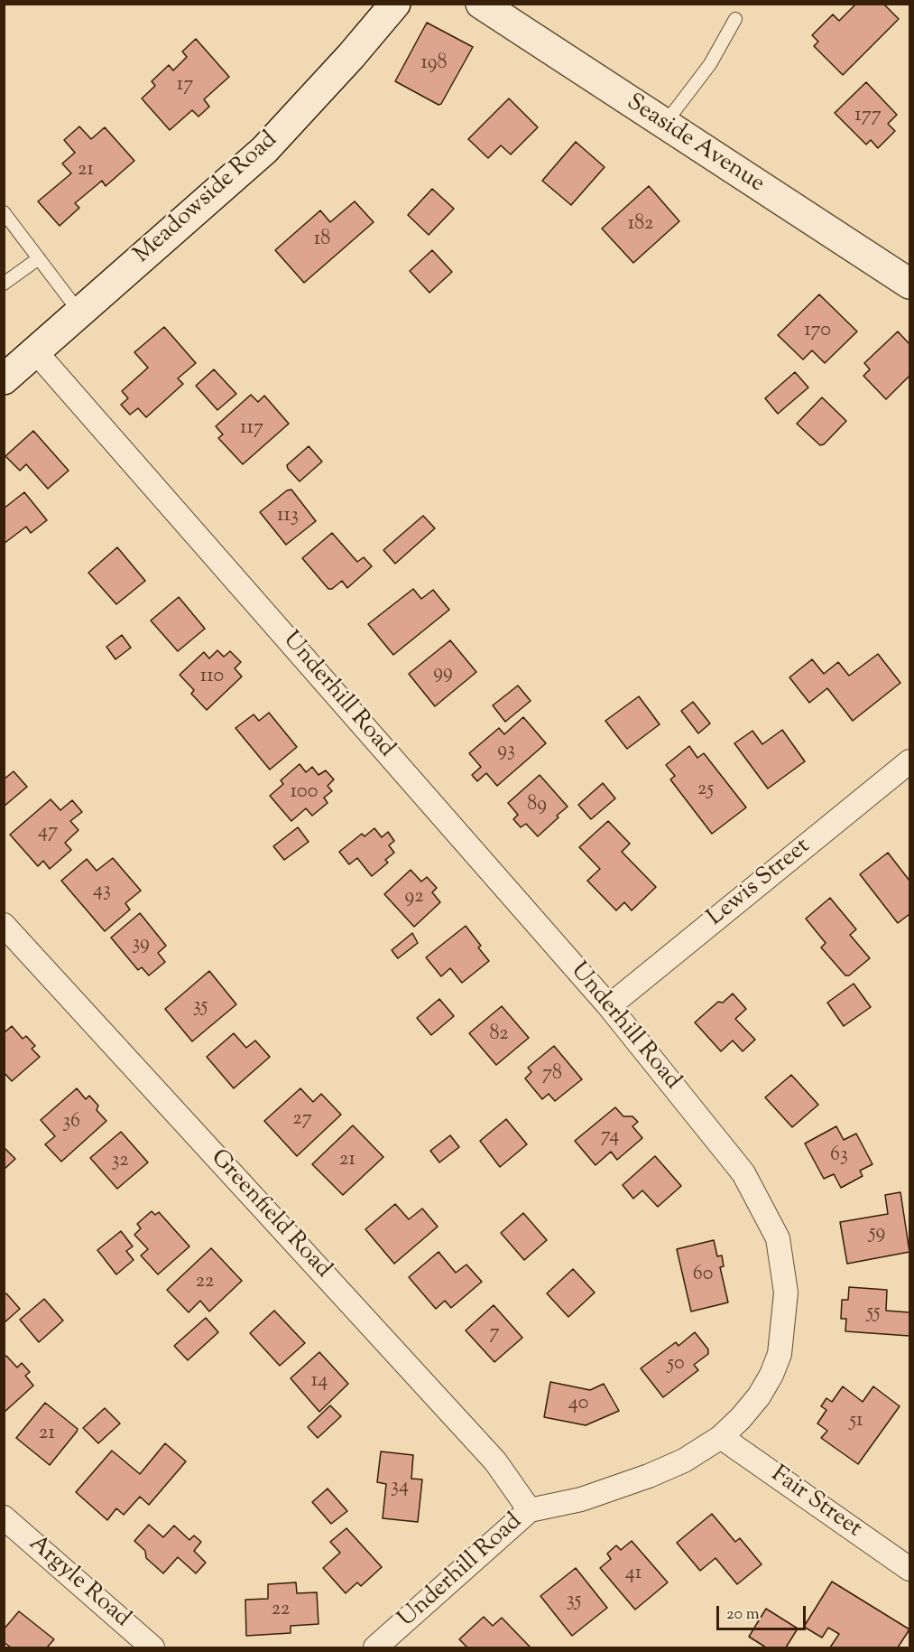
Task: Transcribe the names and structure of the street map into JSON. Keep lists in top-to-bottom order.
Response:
{
  "streets": {
    "main road": ["Seaside Avenue", "Meadowside Road"],
    "street": [
      "Underhill Road",
      "Lewis Street",
      "Greenfield Road",
      "Fair Street",
      "Argyle Road"
    ]
  },
  "crossings": [
    ["Meadowside Road", "Underhill Road"],
    ["Underhill Road", "Lewis Street"],
    ["Underhill Road", "Greenfield Road"],
    ["Underhill Road", "Fair Street"]
  ],
  "house_numbers": [
    "198",
    "17",
    "177",
    "21",
    "182",
    "18",
    "170",
    "117",
    "113",
    "99",
    "110",
    "93",
    "25",
    "100",
    "89",
    "47",
    "43",
    "92",
    "39",
    "35",
    "82",
    "78",
    "27",
    "36",
    "74",
    "63",
    "21",
    "32",
    "59",
    "60",
    "22",
    "55",
    "7",
    "50",
    "14",
    "40",
    "51",
    "21",
    "34",
    "41",
    "35",
    "22"
  ],
  "scale_bar": "20 m"
}
